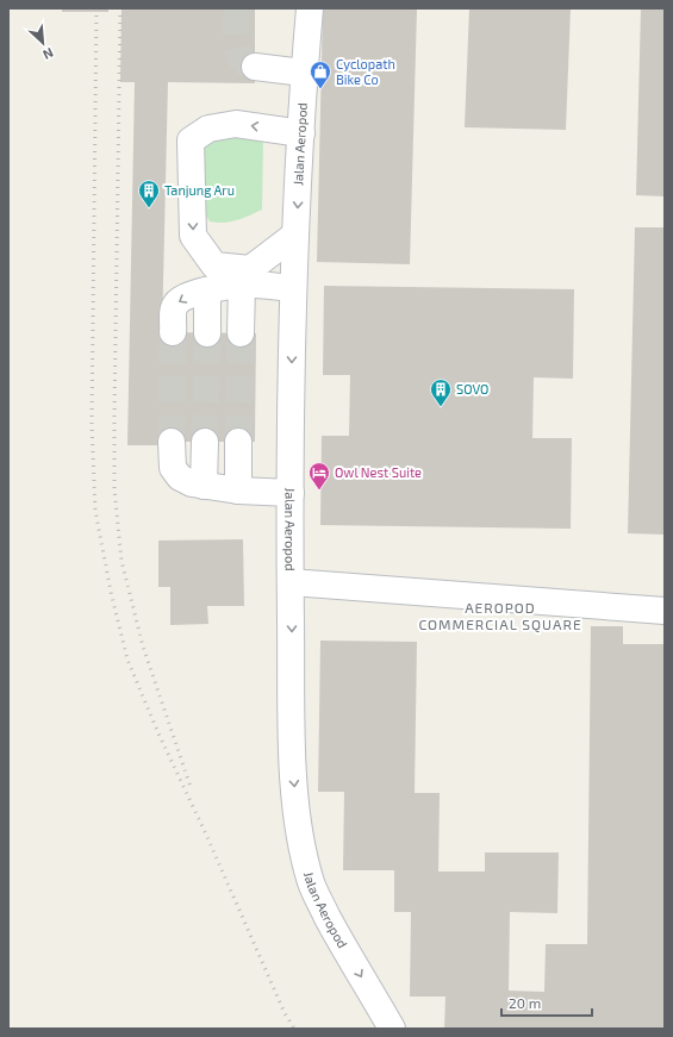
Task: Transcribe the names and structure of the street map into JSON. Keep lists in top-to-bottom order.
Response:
{
  "streets": {
    "street": ["Jalan Aeropod"]
  },
  "one_way": ["Jalan Aeropod"],
  "districts": ["AEROPOD COMMERCIAL SQUARE"],
  "places": {
    "shop": ["Cyclopath Bike Co"],
    "building": ["Tanjung Aru", "SOVO"],
    "hotel": ["Owl Nest Suite"]
  },
  "scale_bar": "20 m",
  "north": "bottom right"
}
